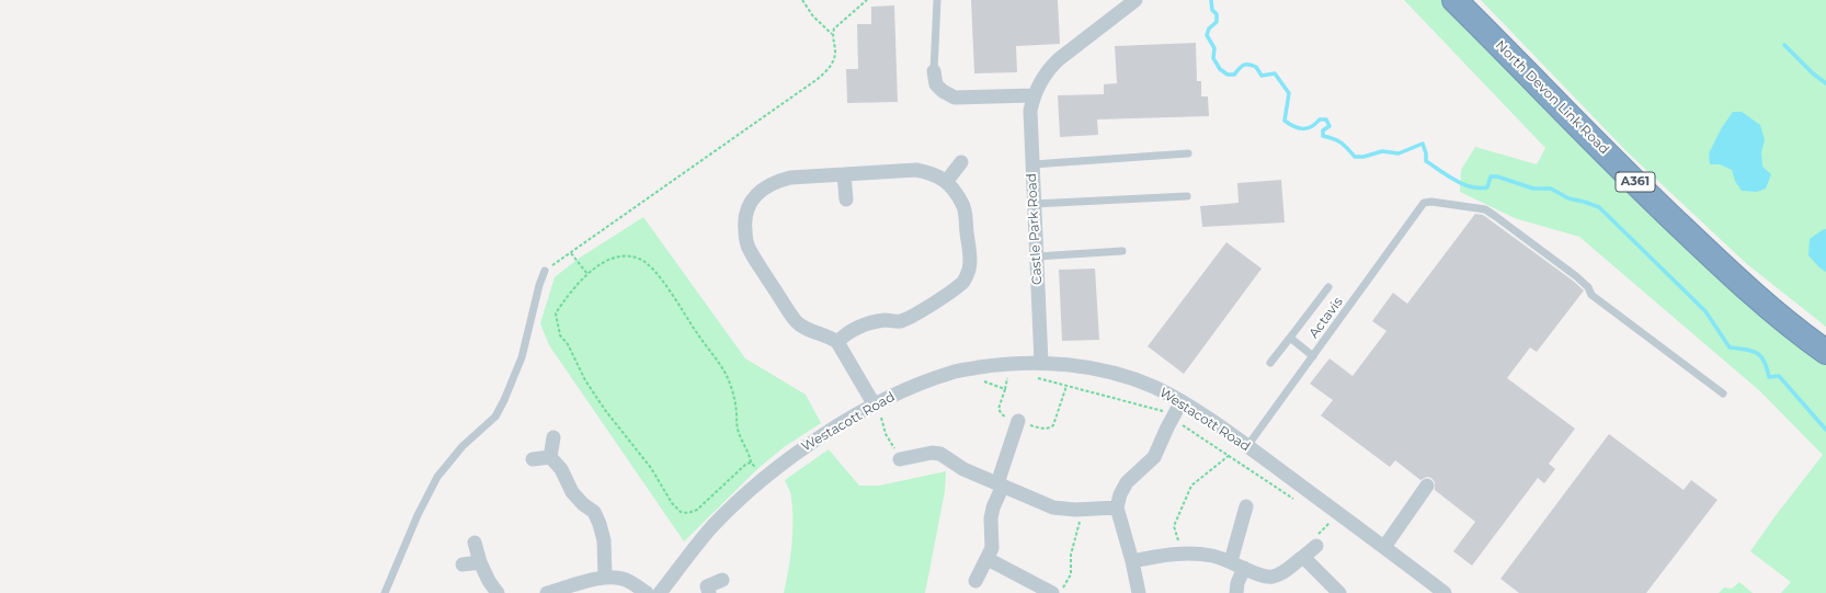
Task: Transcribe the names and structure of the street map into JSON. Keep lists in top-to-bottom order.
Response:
{
  "streets": {
    "highway": ["North Devon Link Road", "A361"],
    "street": ["Castle Park Road", "Westacott Road"],
    "lane": ["Actavis"]
  },
  "crossings": [
    ["Castle Park Road", "Westacott Road"],
    ["Actavis", "Westacott Road"]
  ]
}
